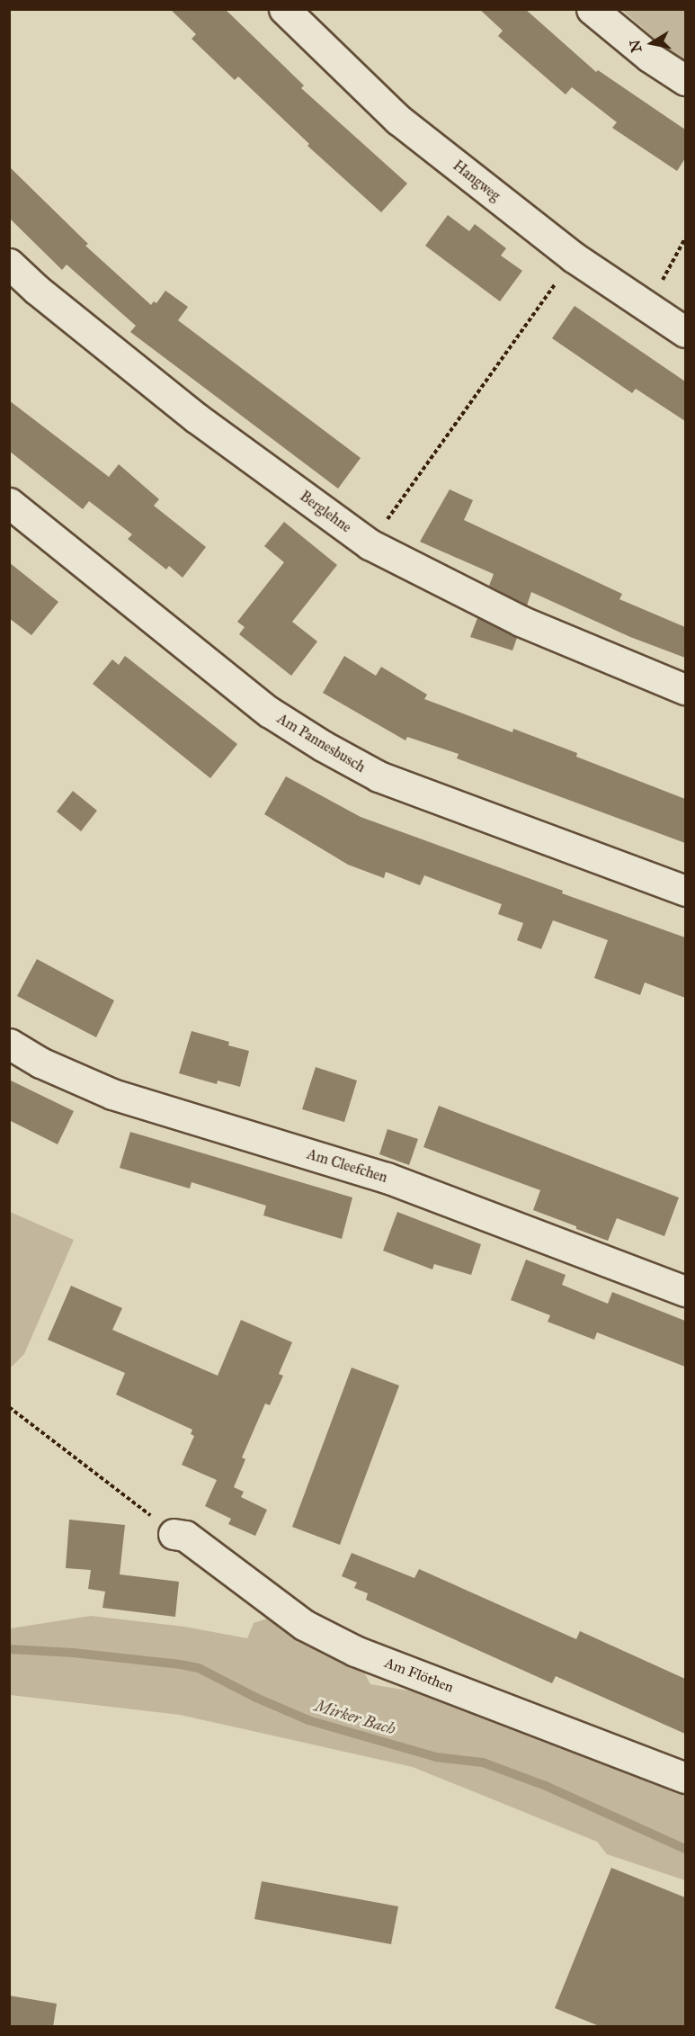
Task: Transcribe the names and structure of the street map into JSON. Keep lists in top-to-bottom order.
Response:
{
  "streets": {
    "street": [
      "Hangweg",
      "Berglehne",
      "Am Pannesbusch",
      "Am Cleefchen",
      "Am Flöthen"
    ]
  },
  "water": ["Mirker Bach"],
  "north": "left"
}
